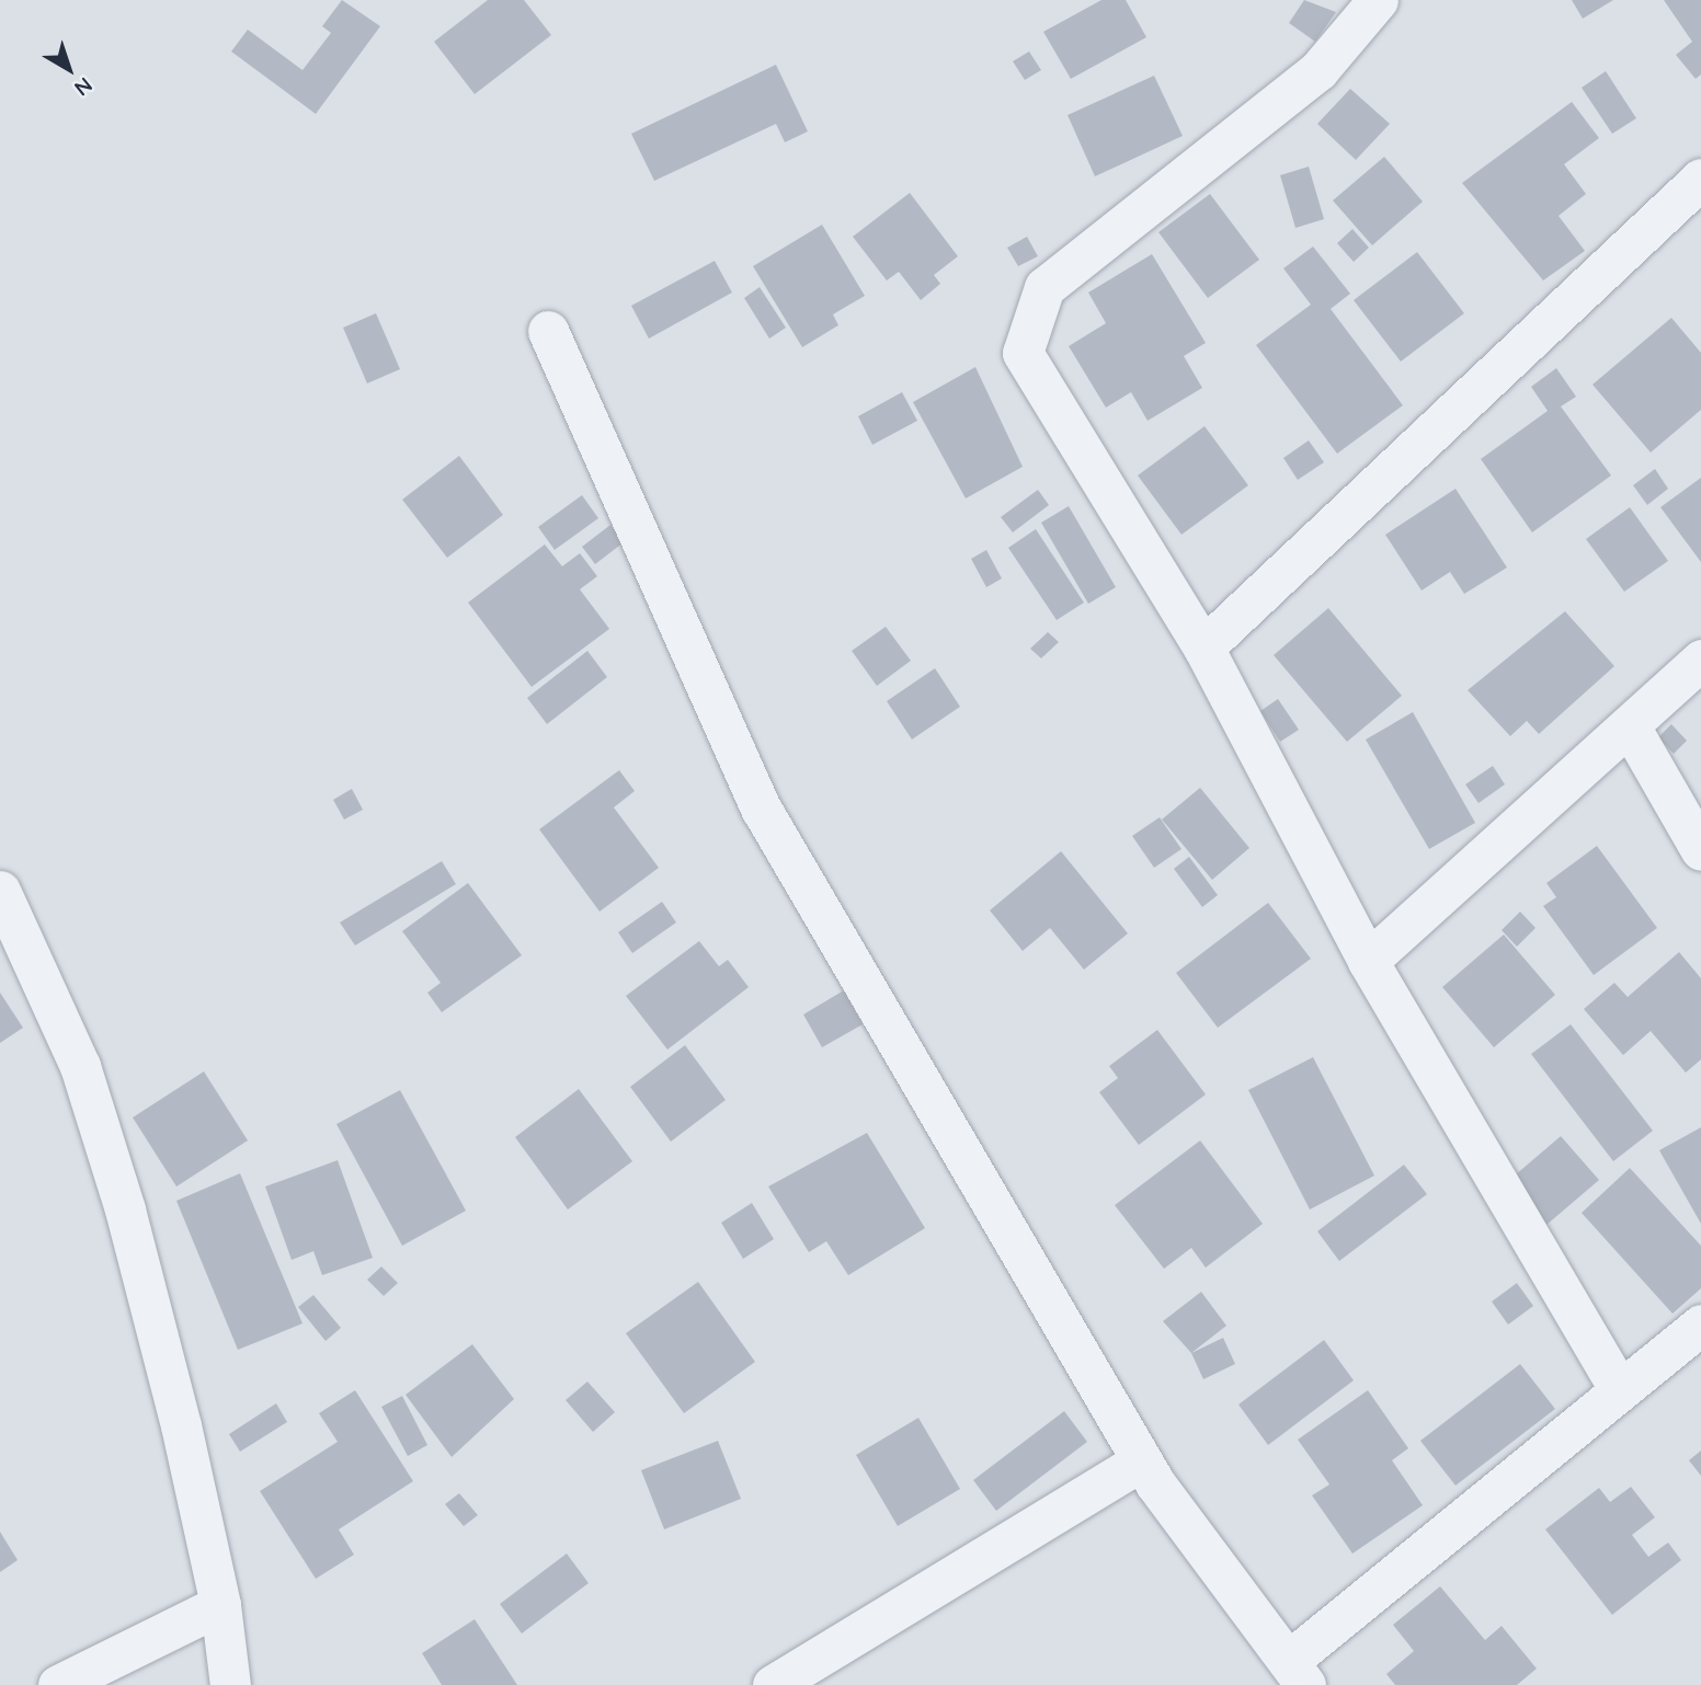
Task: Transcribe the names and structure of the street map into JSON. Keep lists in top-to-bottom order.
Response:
{
  "north": "bottom right"
}
